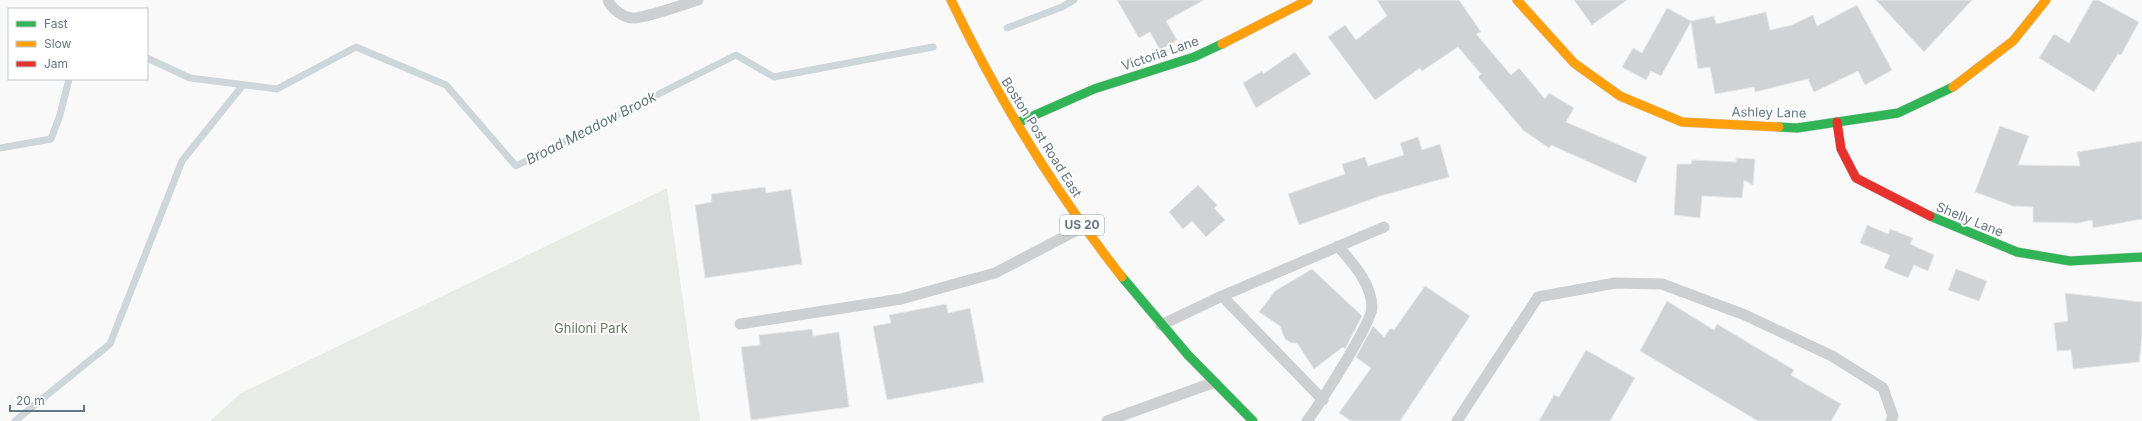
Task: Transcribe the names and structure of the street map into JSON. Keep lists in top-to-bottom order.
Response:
{
  "streets": {
    "street": [
      "Victoria Lane",
      "Ashley Lane",
      "Boston Post Road East",
      "Shelly Lane",
      "US 20"
    ]
  },
  "crossings": [
    ["Victoria Lane", "Boston Post Road East"],
    ["Ashley Lane", "Shelly Lane"]
  ],
  "water": ["Broad Meadow Brook"],
  "parks": ["Ghiloni Park"],
  "legend": ["Fast", "Slow", "Jam"],
  "scale_bar": "20 m"
}
